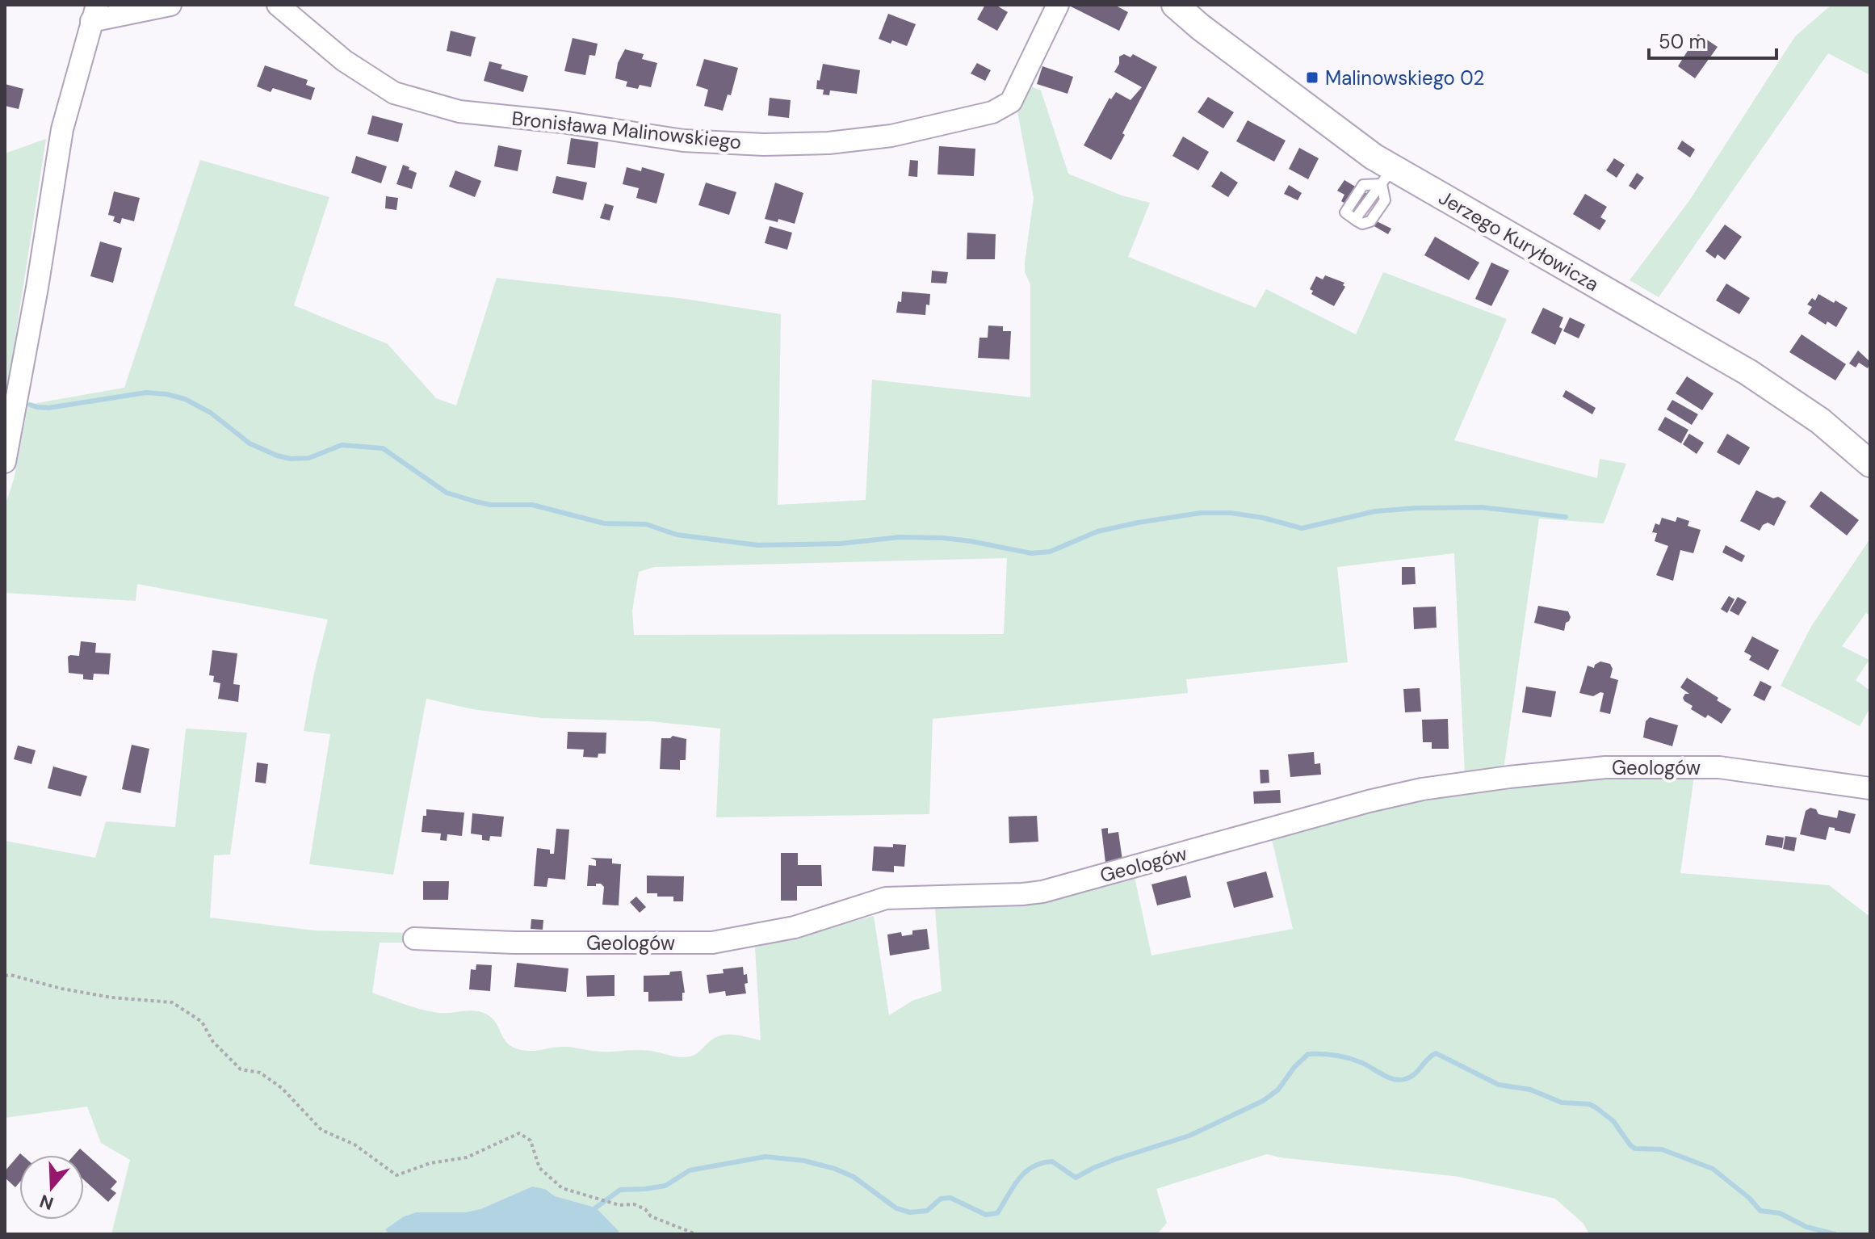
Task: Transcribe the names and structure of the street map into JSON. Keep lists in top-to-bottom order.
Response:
{
  "streets": {
    "street": ["Bronisława Malinowskiego", "Jerzego Kuryłowicza", "Geologów"]
  },
  "places": {
    "transit": ["Malinowskiego 02"]
  },
  "scale_bar": "50 m",
  "north": "bottom"
}
